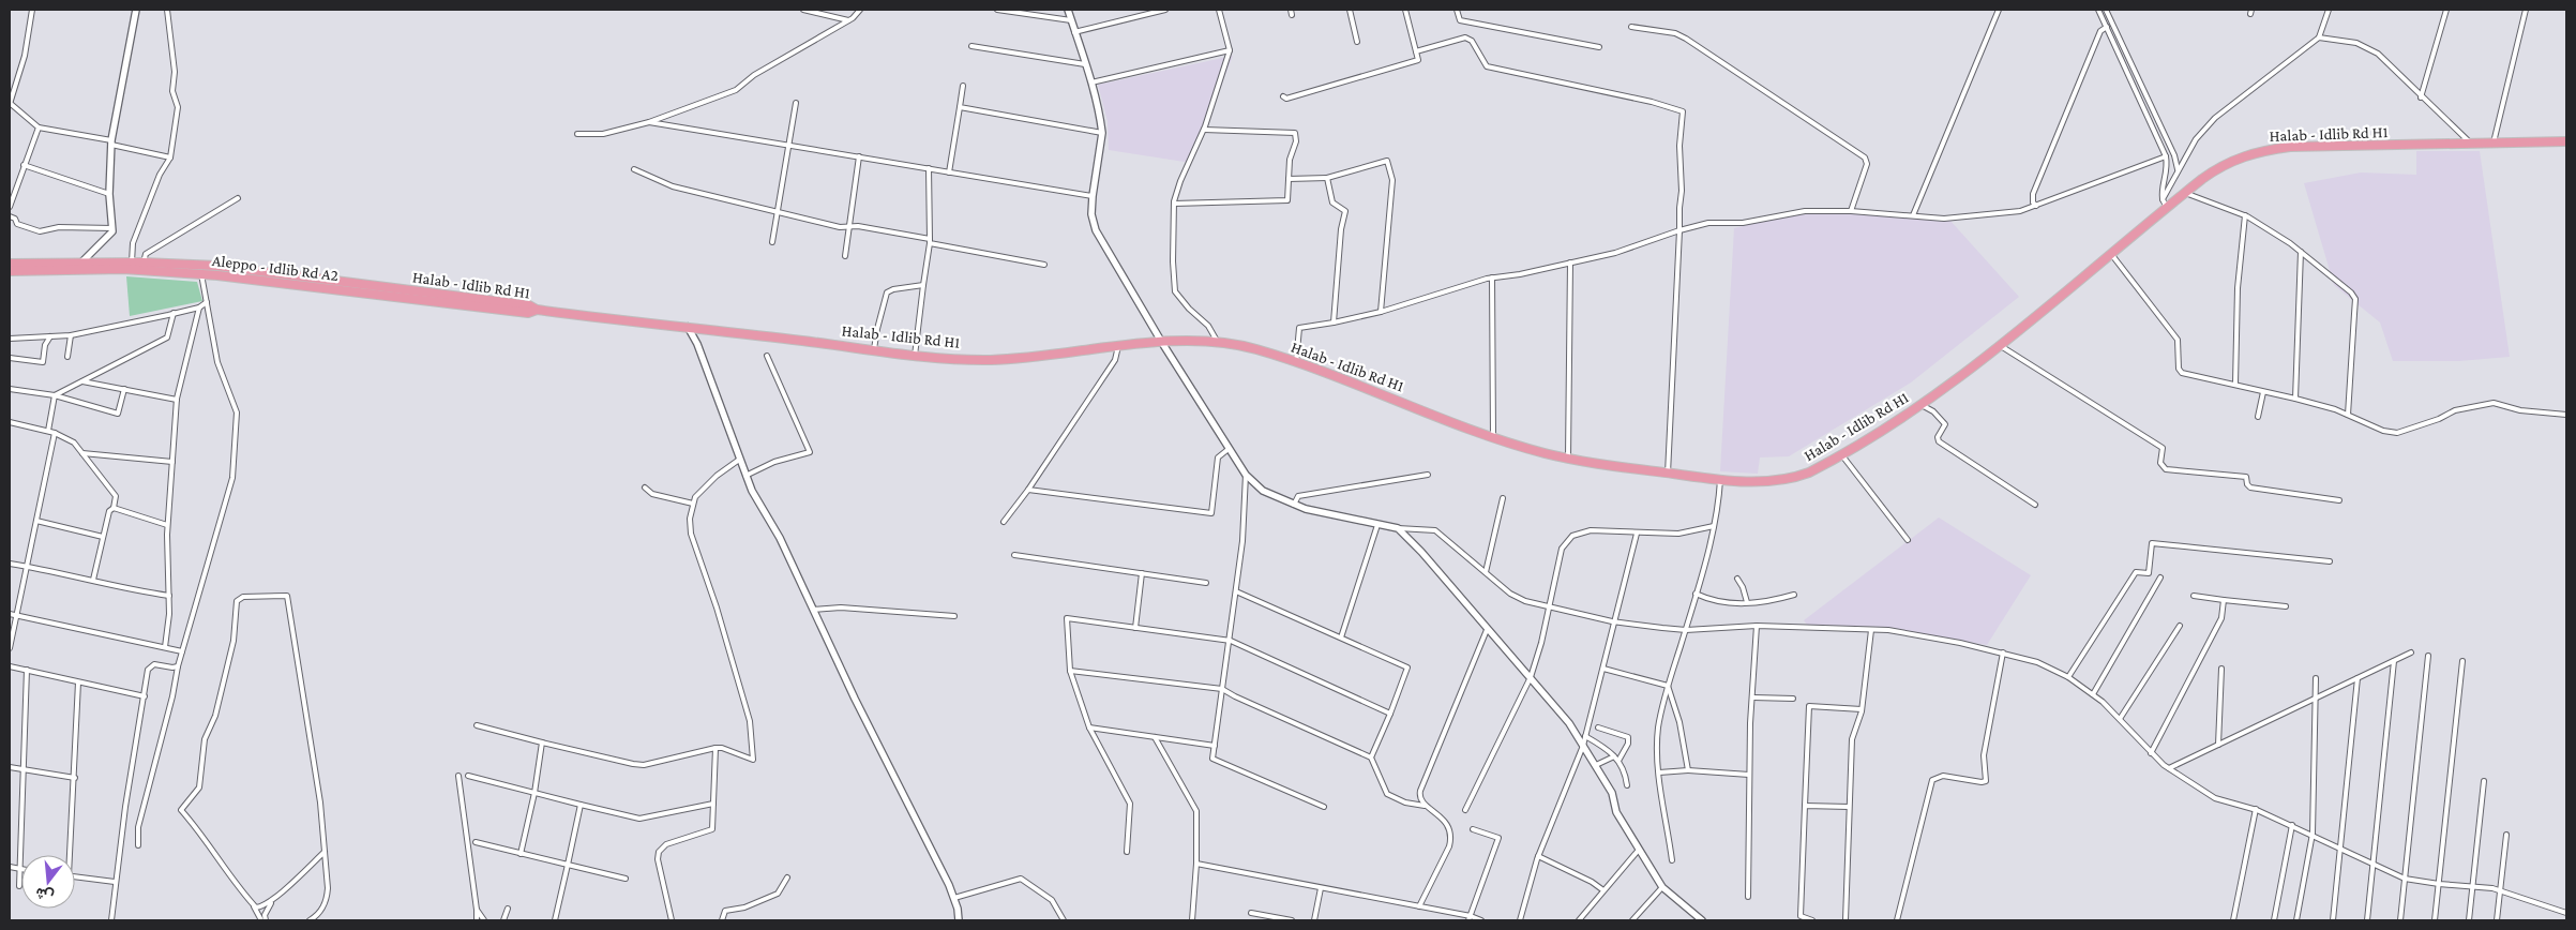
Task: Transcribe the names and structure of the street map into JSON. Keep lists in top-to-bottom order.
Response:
{
  "streets": {
    "highway": ["Halab - Idlib Rd H1", "Aleppo - Idlib Rd A2"]
  },
  "crossings": [
    ["Halab - Idlib Rd H1", "Aleppo - Idlib Rd A2"]
  ],
  "north": "bottom"
}
